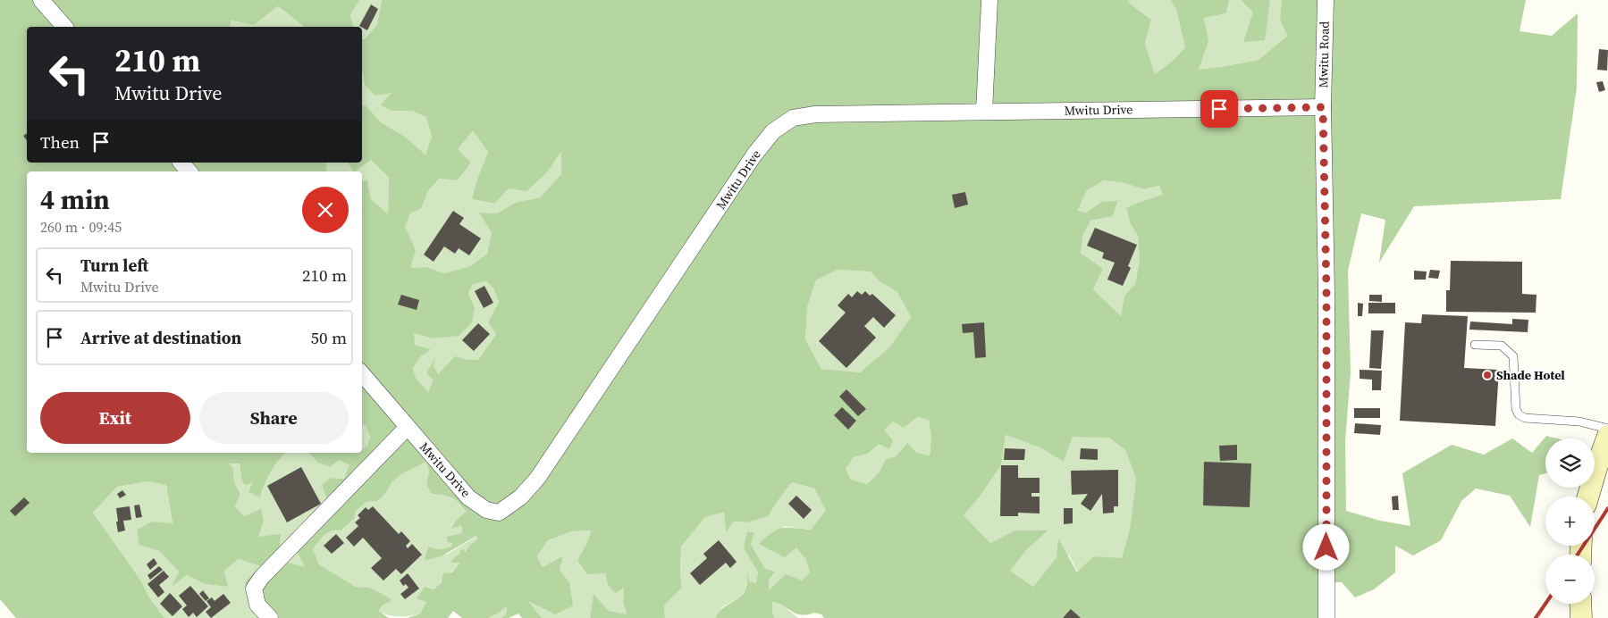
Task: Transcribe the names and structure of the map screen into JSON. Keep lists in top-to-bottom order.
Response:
{
  "streets": {
    "street": ["Mwitu Road", "Mwitu Drive"]
  },
  "crossings": [
    ["Mwitu Road", "Mwitu Drive"]
  ],
  "places": ["Shade Hotel"],
  "page": {
    "turn": ["210 m", "Mwitu Drive"],
    "then": "Then",
    "heading": ["4 min", "260 m · 09:45"],
    "list": [
      {
        "name": "Turn left",
        "note": "Mwitu Drive",
        "value": "210 m"
      },
      {
        "name": "Arrive at destination",
        "value": "50 m"
      }
    ],
    "buttons": ["Exit", "Share"],
    "map_buttons": ["+", "−"]
  }
}
